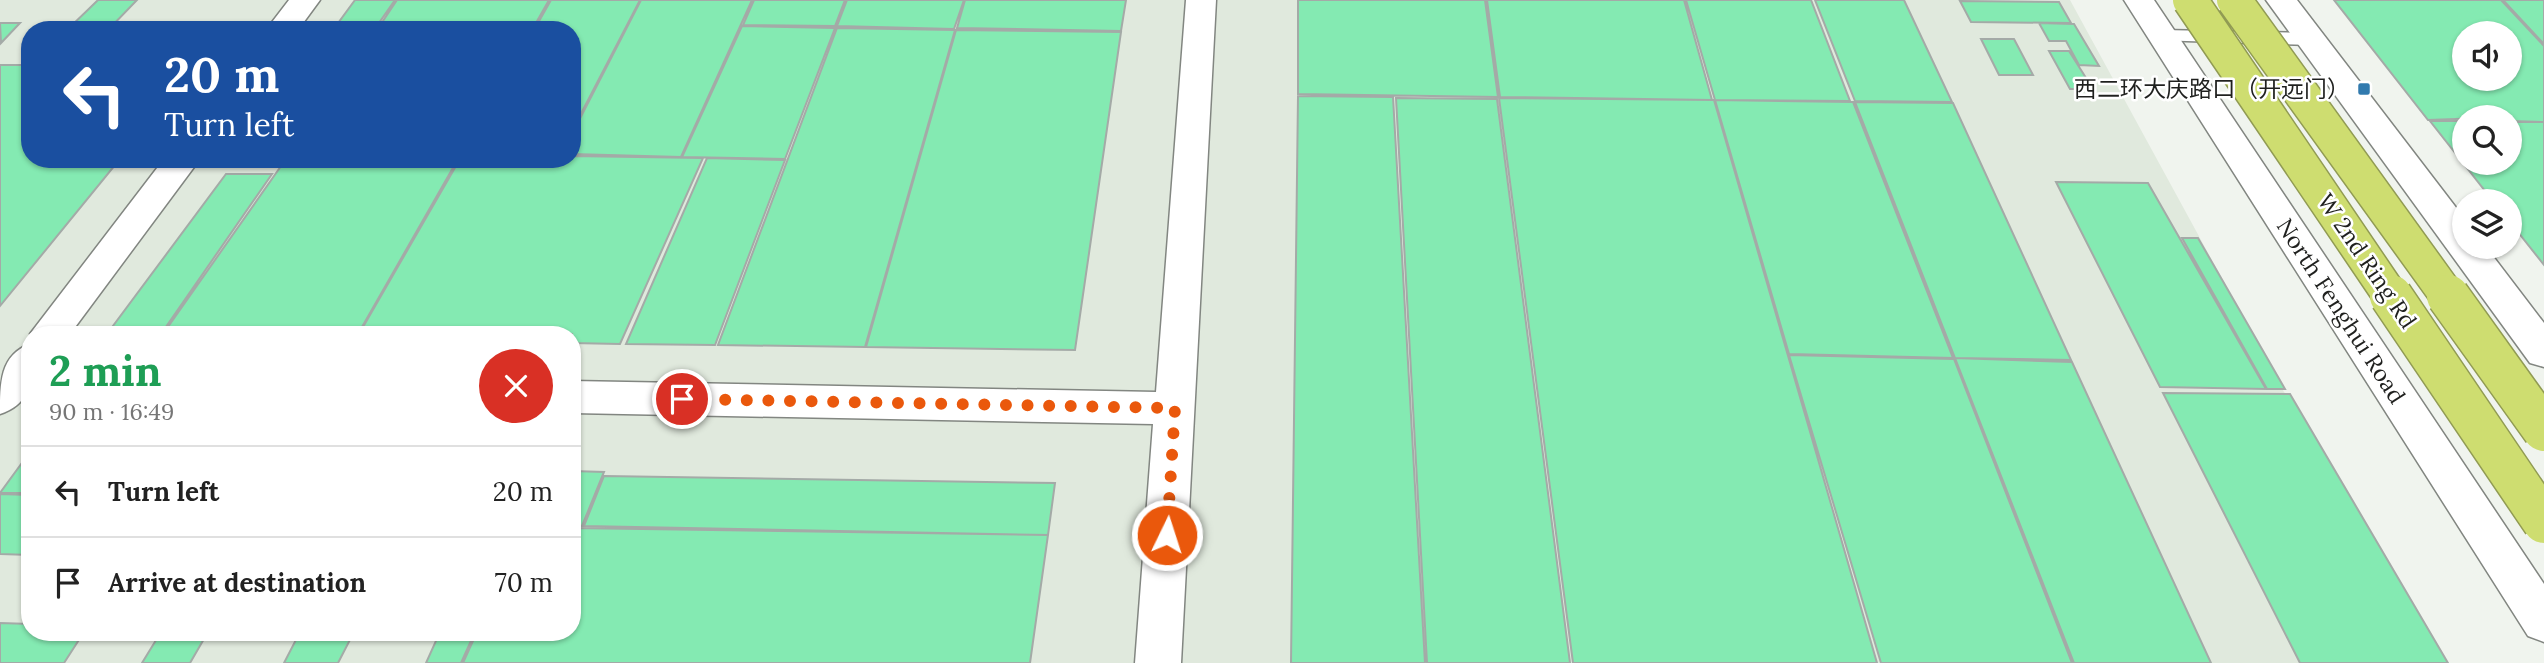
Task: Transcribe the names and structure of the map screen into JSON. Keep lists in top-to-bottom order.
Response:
{
  "streets": {
    "highway": ["W 2nd Ring Rd"],
    "street": ["North Fenghui Road"]
  },
  "places": {
    "transit": ["西二环大庆路口（开远门）"]
  },
  "page": {
    "turn": ["20 m", "Turn left"],
    "heading": ["2 min", "90 m · 16:49"],
    "list": [
      {
        "name": "Turn left",
        "value": "20 m"
      },
      {
        "name": "Arrive at destination",
        "value": "70 m"
      }
    ]
  }
}
